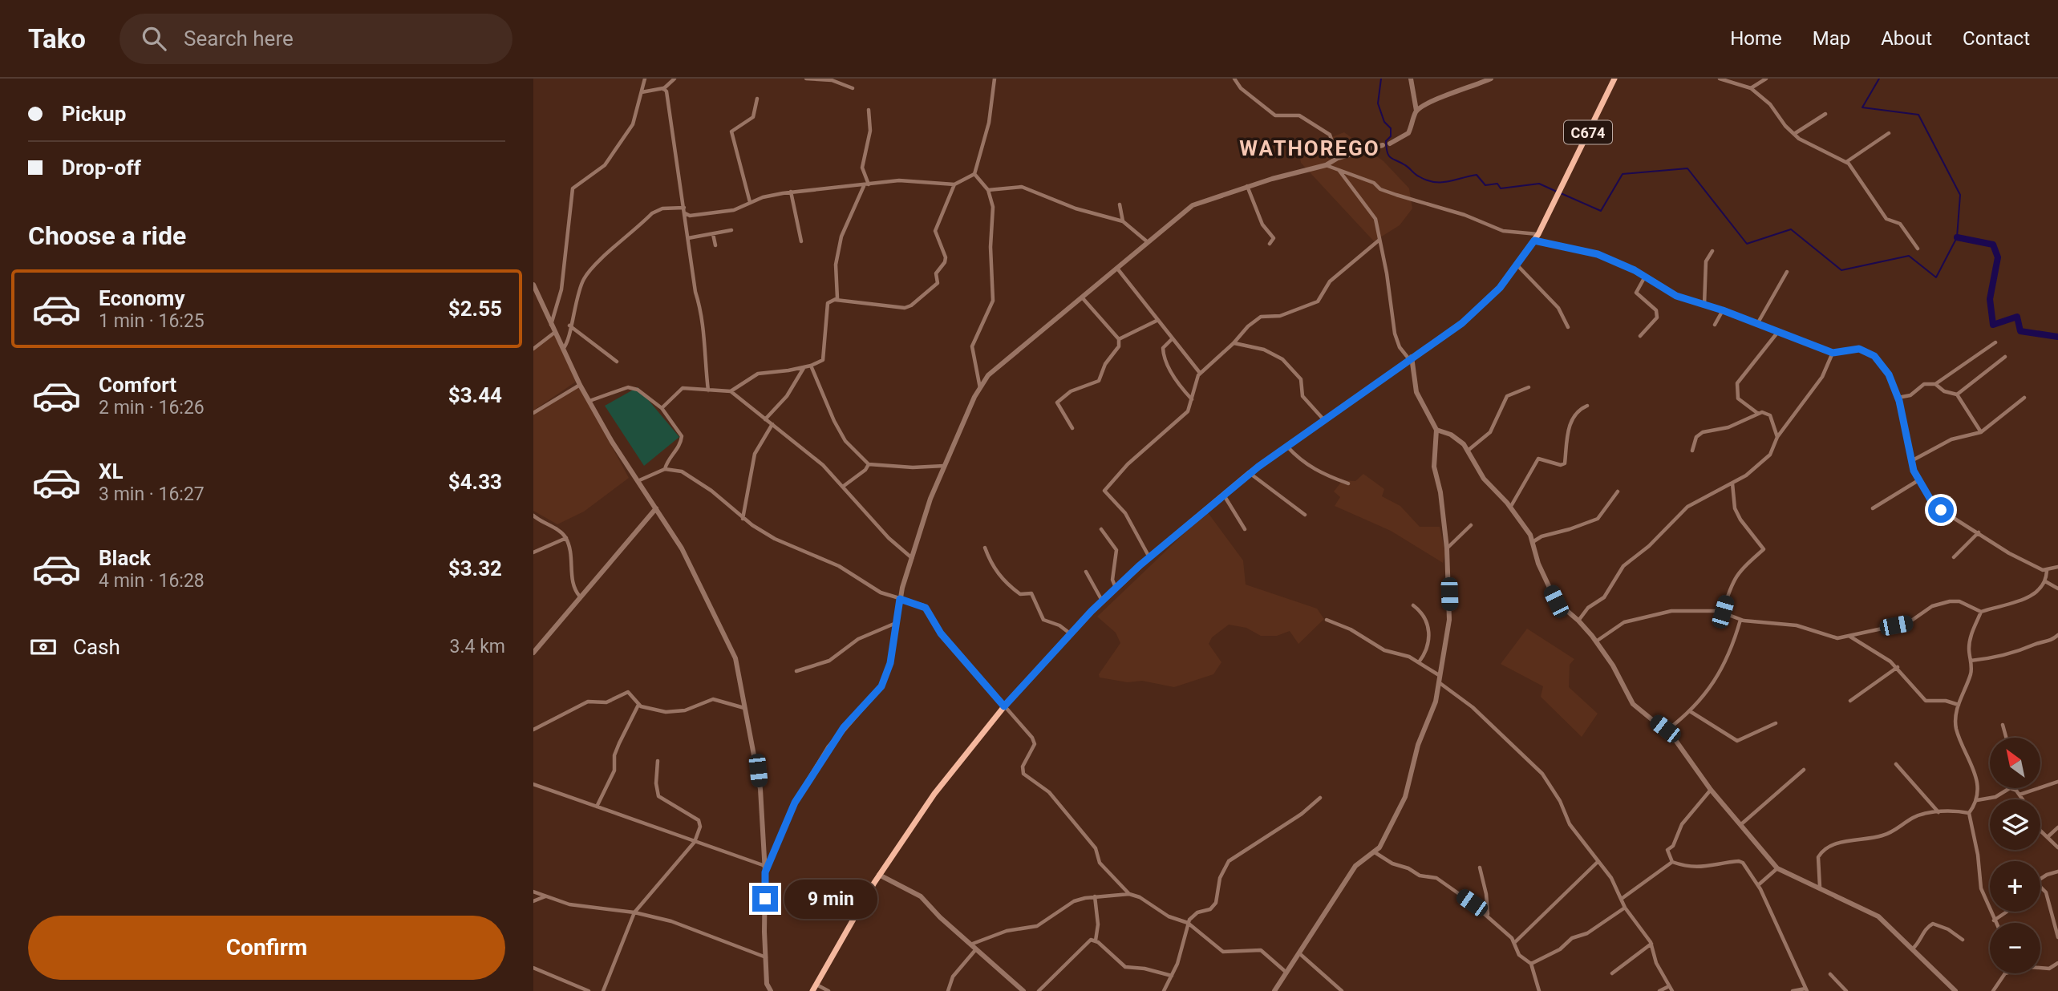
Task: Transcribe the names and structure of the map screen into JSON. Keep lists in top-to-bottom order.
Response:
{
  "streets": {
    "main road": ["C674"]
  },
  "districts": ["WATHOREGO"],
  "north": "top left",
  "page": {
    "header": "Tako",
    "search": "Search here",
    "nav": [
      "Home",
      "Map",
      "About",
      "Contact"
    ],
    "banner": ["Pickup", "Drop-off"],
    "heading": "Choose a ride",
    "list": [
      {
        "name": "Economy",
        "note": "1 min · 16:25",
        "value": "$2.55"
      },
      {
        "name": "Comfort",
        "note": "2 min · 16:26",
        "value": "$3.44"
      },
      {
        "name": "XL",
        "note": "3 min · 16:27",
        "value": "$4.33"
      },
      {
        "name": "Black",
        "note": "4 min · 16:28",
        "value": "$3.32"
      }
    ],
    "pay": ["Cash", "3.4 km"],
    "map_buttons": ["+", "−"],
    "bubble": "9 min",
    "buttons": "Confirm"
  }
}
